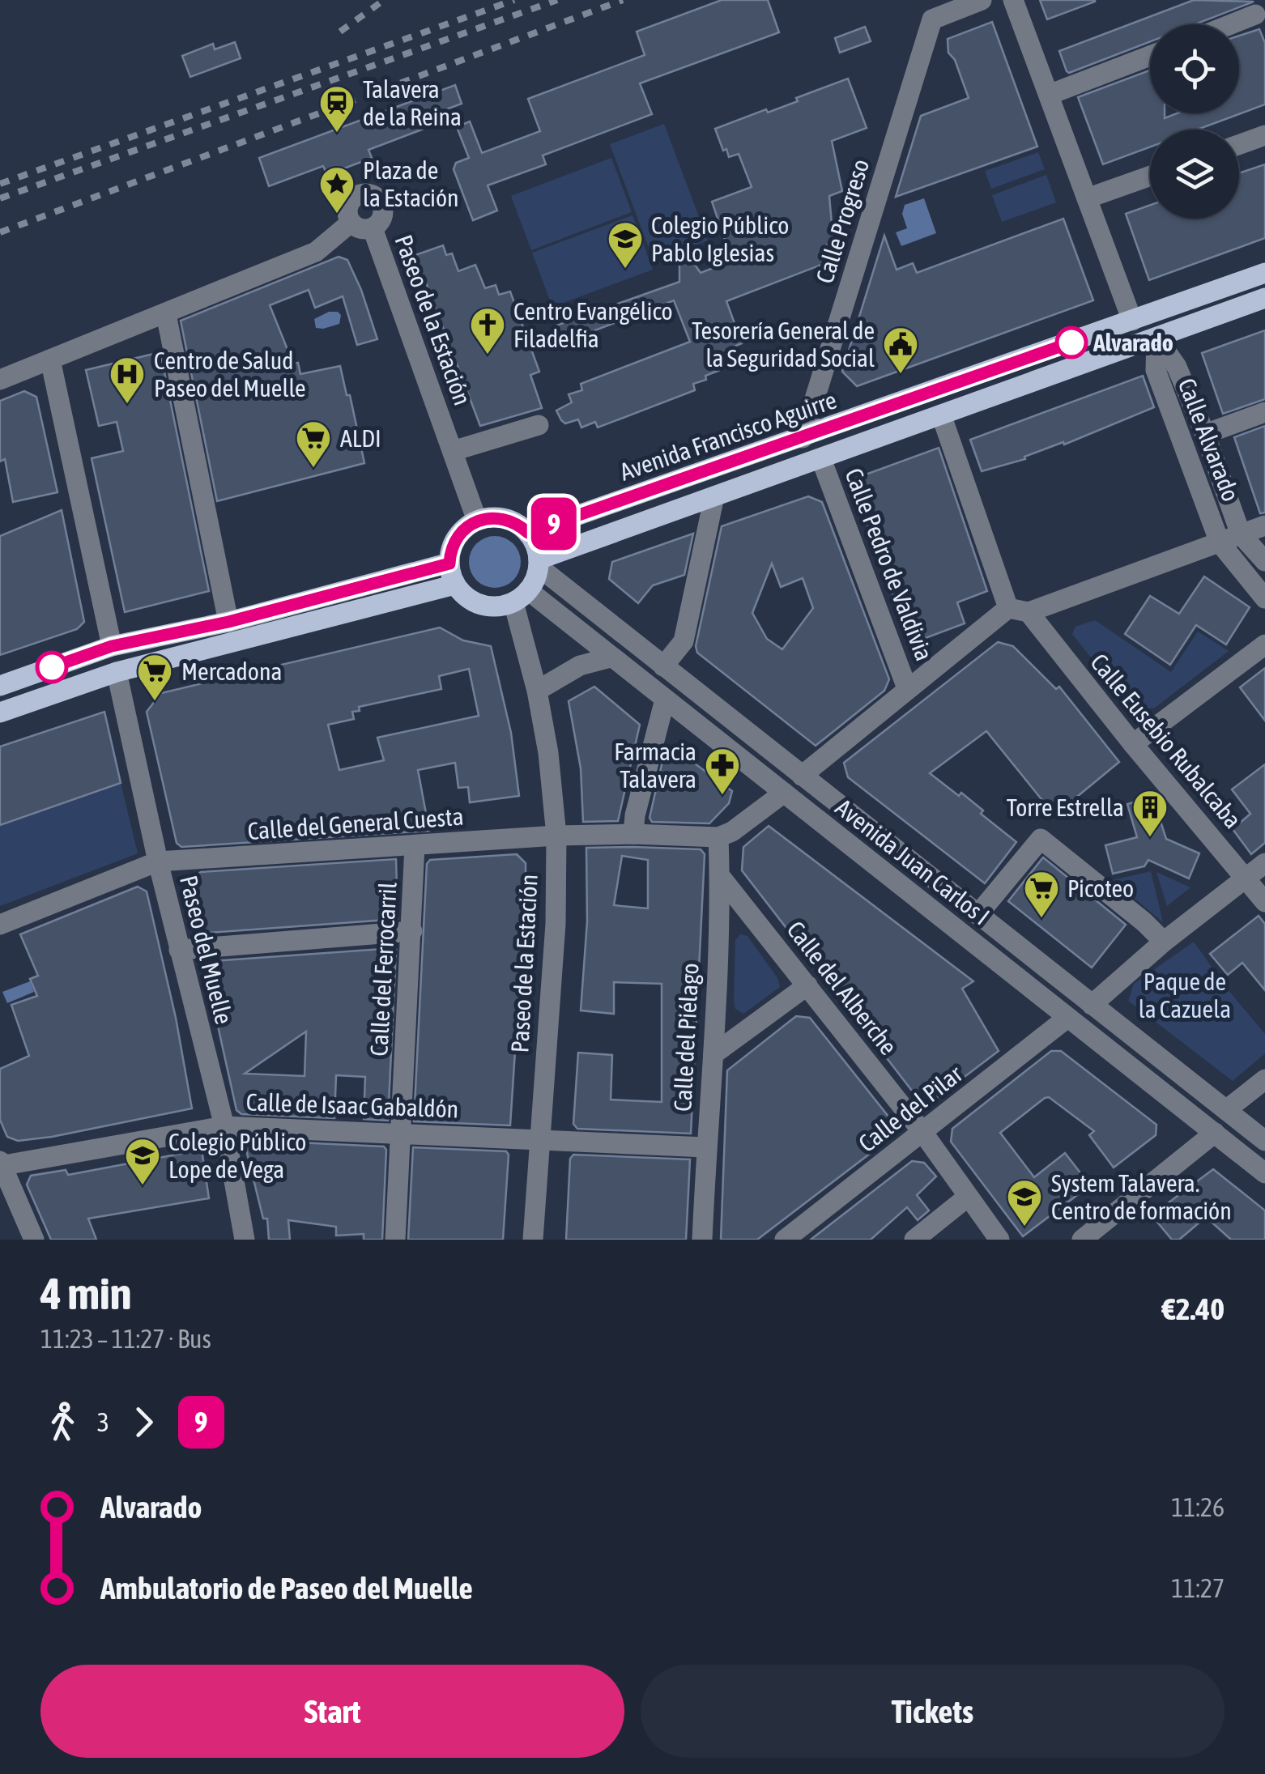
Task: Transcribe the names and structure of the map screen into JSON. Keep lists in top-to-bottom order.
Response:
{
  "streets": {
    "main road": ["Avenida Francisco Aguirre"],
    "street": [
      "Calle Progreso",
      "Paseo de la Estación",
      "Calle Alvarado",
      "Calle Pedro de Valdivia",
      "Calle Eusebio Rubalcaba",
      "Calle del General Cuesta",
      "Avenida Juan Carlos I",
      "Paseo del Muelle",
      "Calle del Ferrocarril",
      "Calle del Alberche",
      "Calle del Piélago",
      "Calle de Isaac Gabaldón",
      "Calle del Pilar"
    ]
  },
  "crossings": [
    ["Calle Progreso", "Avenida Francisco Aguirre"],
    ["Paseo de la Estación", "Avenida Francisco Aguirre"],
    ["Paseo de la Estación", "Calle del General Cuesta"],
    ["Paseo de la Estación", "Avenida Juan Carlos I"],
    ["Paseo de la Estación", "Calle de Isaac Gabaldón"],
    ["Avenida Francisco Aguirre", "Avenida Juan Carlos I"],
    ["Calle del General Cuesta", "Paseo del Muelle"],
    ["Calle del General Cuesta", "Calle del Ferrocarril"],
    ["Calle del General Cuesta", "Calle del Piélago"],
    ["Avenida Juan Carlos I", "Calle del Pilar"],
    ["Paseo del Muelle", "Calle de Isaac Gabaldón"],
    ["Calle del Ferrocarril", "Calle de Isaac Gabaldón"],
    ["Calle del Alberche", "Calle del Piélago"],
    ["Calle del Alberche", "Calle del Pilar"],
    ["Calle del Piélago", "Calle de Isaac Gabaldón"]
  ],
  "parks": ["Paque de la Cazuela"],
  "places": {
    "station": ["Talavera de la Reina"],
    "place": ["Plaza de la Estación"],
    "school or university": ["Colegio Público Pablo Iglesias", "Colegio Público Lope de Vega", "System Talavera. Centro de formación"],
    "other": ["Alvarado"],
    "church": ["Centro Evangélico Filadelfia"],
    "public building": ["Tesorería General de la Seguridad Social"],
    "hospital": ["Centro de Salud Paseo del Muelle"],
    "supermarket": ["ALDI", "Mercadona", "Picoteo"],
    "pharmacy": ["Farmacia Talavera"],
    "building": ["Torre Estrella"]
  },
  "lines": ["bus line 9"],
  "page": {
    "on_map": "9",
    "heading": ["4 min", "11:23 – 11:27 · Bus", "€2.40"],
    "legs": ["3", "9"],
    "list": [
      {
        "name": "Alvarado",
        "value": "11:26"
      },
      {
        "name": "Ambulatorio de Paseo del Muelle",
        "value": "11:27"
      }
    ],
    "buttons": ["Start", "Tickets"]
  }
}
